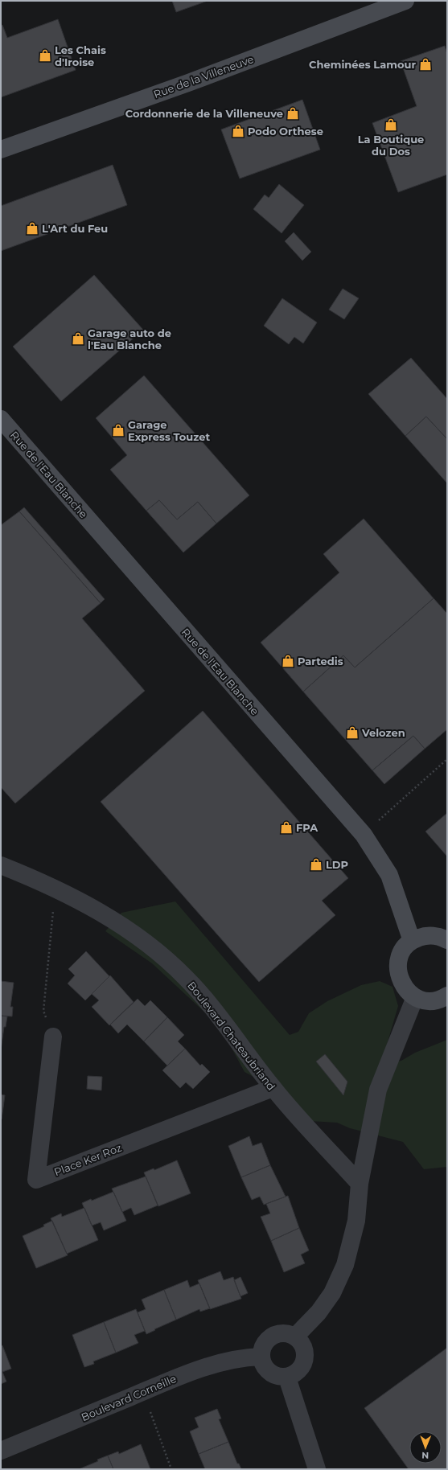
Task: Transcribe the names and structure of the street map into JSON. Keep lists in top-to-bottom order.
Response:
{
  "streets": {
    "street": [
      "Rue de la Villeneuve",
      "Rue de l'Eau Blanche",
      "Boulevard Chateaubriand",
      "Place Ker Roz",
      "Boulevard Corneille"
    ]
  },
  "crossings": [
    ["Boulevard Chateaubriand", "Place Ker Roz"]
  ],
  "places": {
    "shop": [
      "Les Chais d'Iroise",
      "Cheminées Lamour",
      "Cordonnerie de la Villeneuve",
      "La Boutique du Dos",
      "Podo Orthese",
      "L'Art du Feu",
      "Garage auto de l'Eau Blanche",
      "Garage Express Touzet",
      "Partedis",
      "Velozen",
      "FPA",
      "LDP"
    ]
  },
  "north": "bottom"
}
